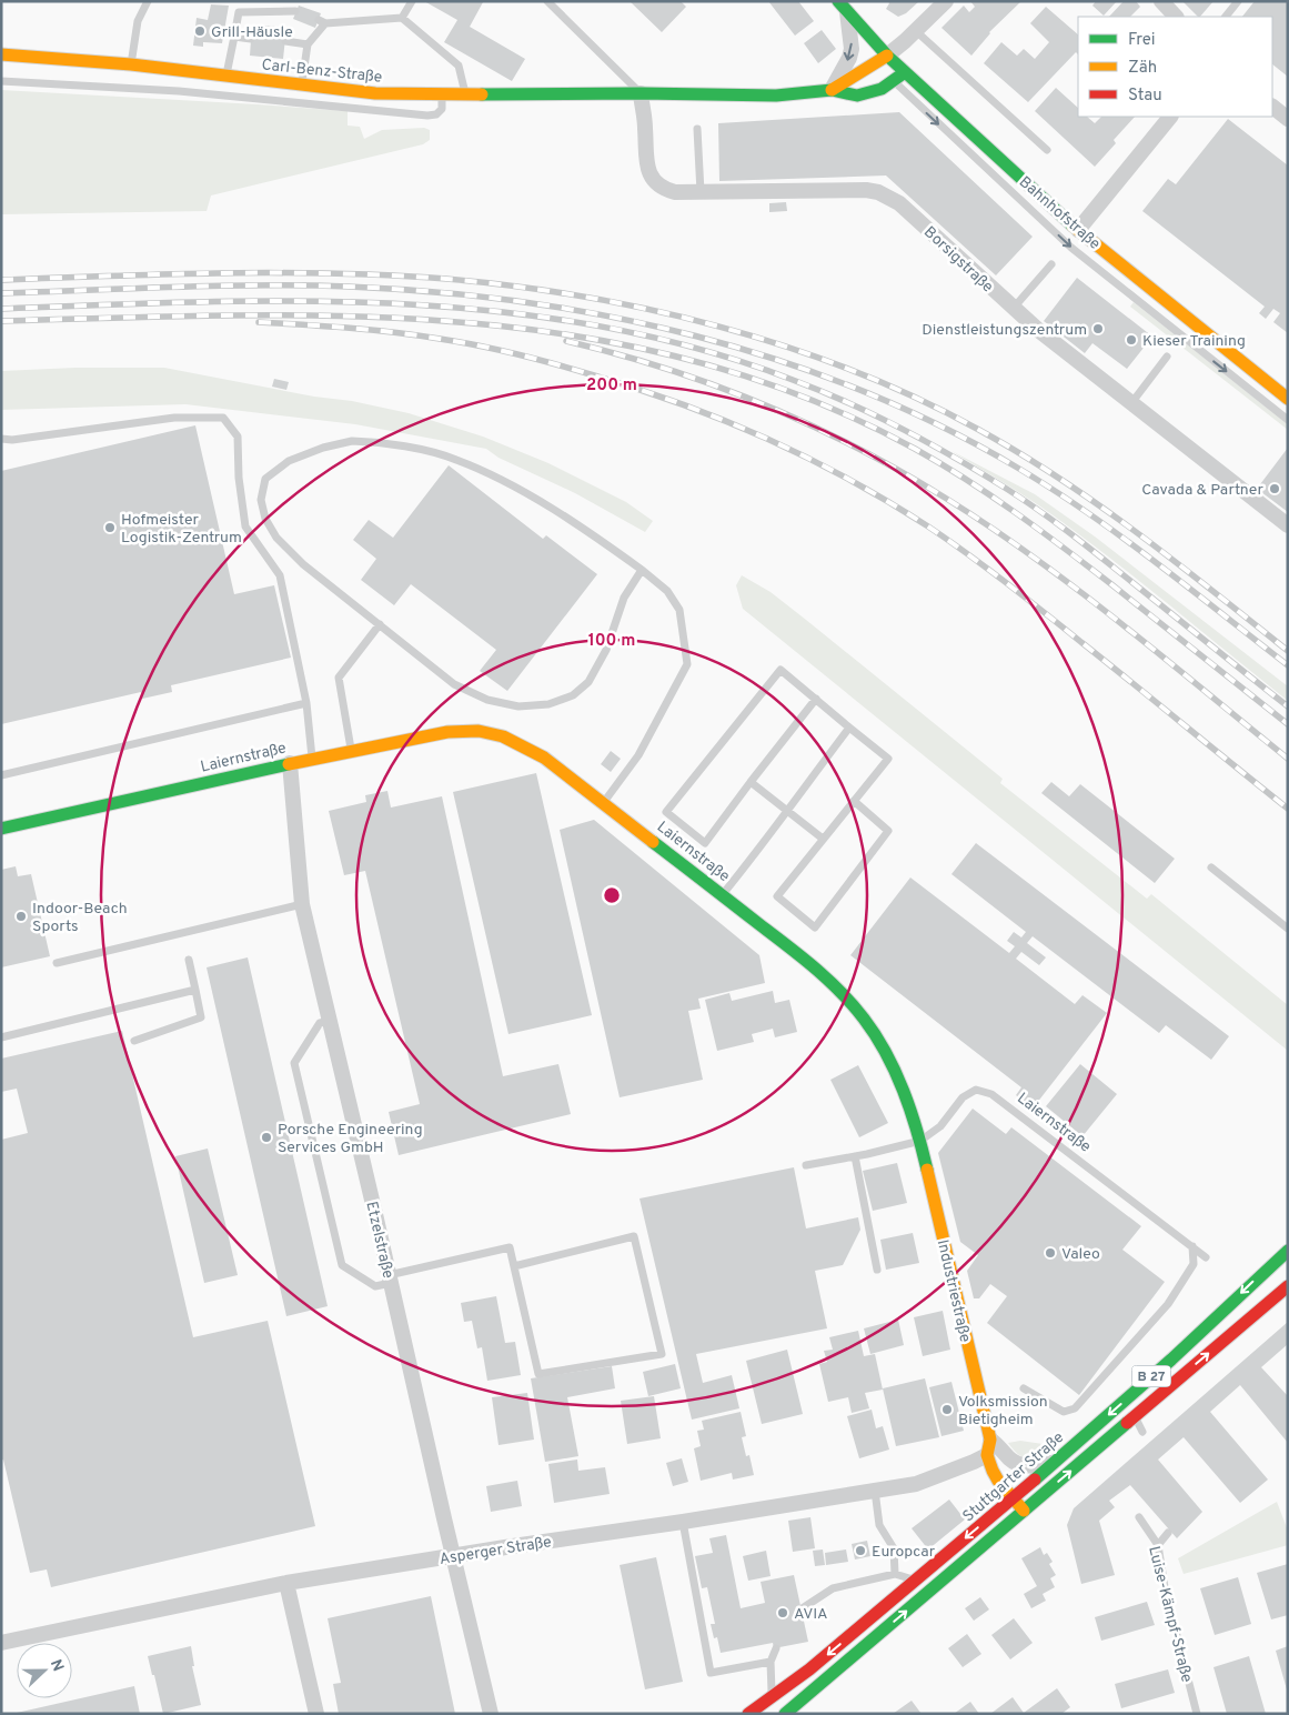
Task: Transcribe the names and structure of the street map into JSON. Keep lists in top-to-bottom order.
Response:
{
  "streets": {
    "street": [
      "Carl-Benz-Straße",
      "Bahnhofstraße",
      "Borsigstraße",
      "Laiernstraße",
      "Etzelstraße",
      "Industriestraße",
      "B 27",
      "Stuttgarter Straße",
      "Asperger Straße"
    ],
    "lane": ["Luise-Kämpf-Straße"]
  },
  "crossings": [
    ["Carl-Benz-Straße", "Bahnhofstraße"],
    ["Carl-Benz-Straße", "Borsigstraße"],
    ["Laiernstraße", "Etzelstraße"],
    ["Laiernstraße", "Industriestraße"],
    ["Etzelstraße", "Asperger Straße"],
    ["Industriestraße", "B 27"],
    ["Industriestraße", "Stuttgarter Straße"],
    ["Industriestraße", "Asperger Straße"]
  ],
  "places": [
    "Grill-Häusle",
    "Dienstleistungszentrum",
    "Kieser Training",
    "Cavada & Partner",
    "Hofmeister Logistik-Zentrum",
    "Indoor-Beach Sports",
    "Porsche Engineering Services GmbH",
    "Valeo",
    "Volksmission Bietigheim",
    "Europcar",
    "AVIA"
  ],
  "legend": ["Frei", "Zäh", "Stau"],
  "north": "right",
  "rings": ["200 m", "100 m"]
}
